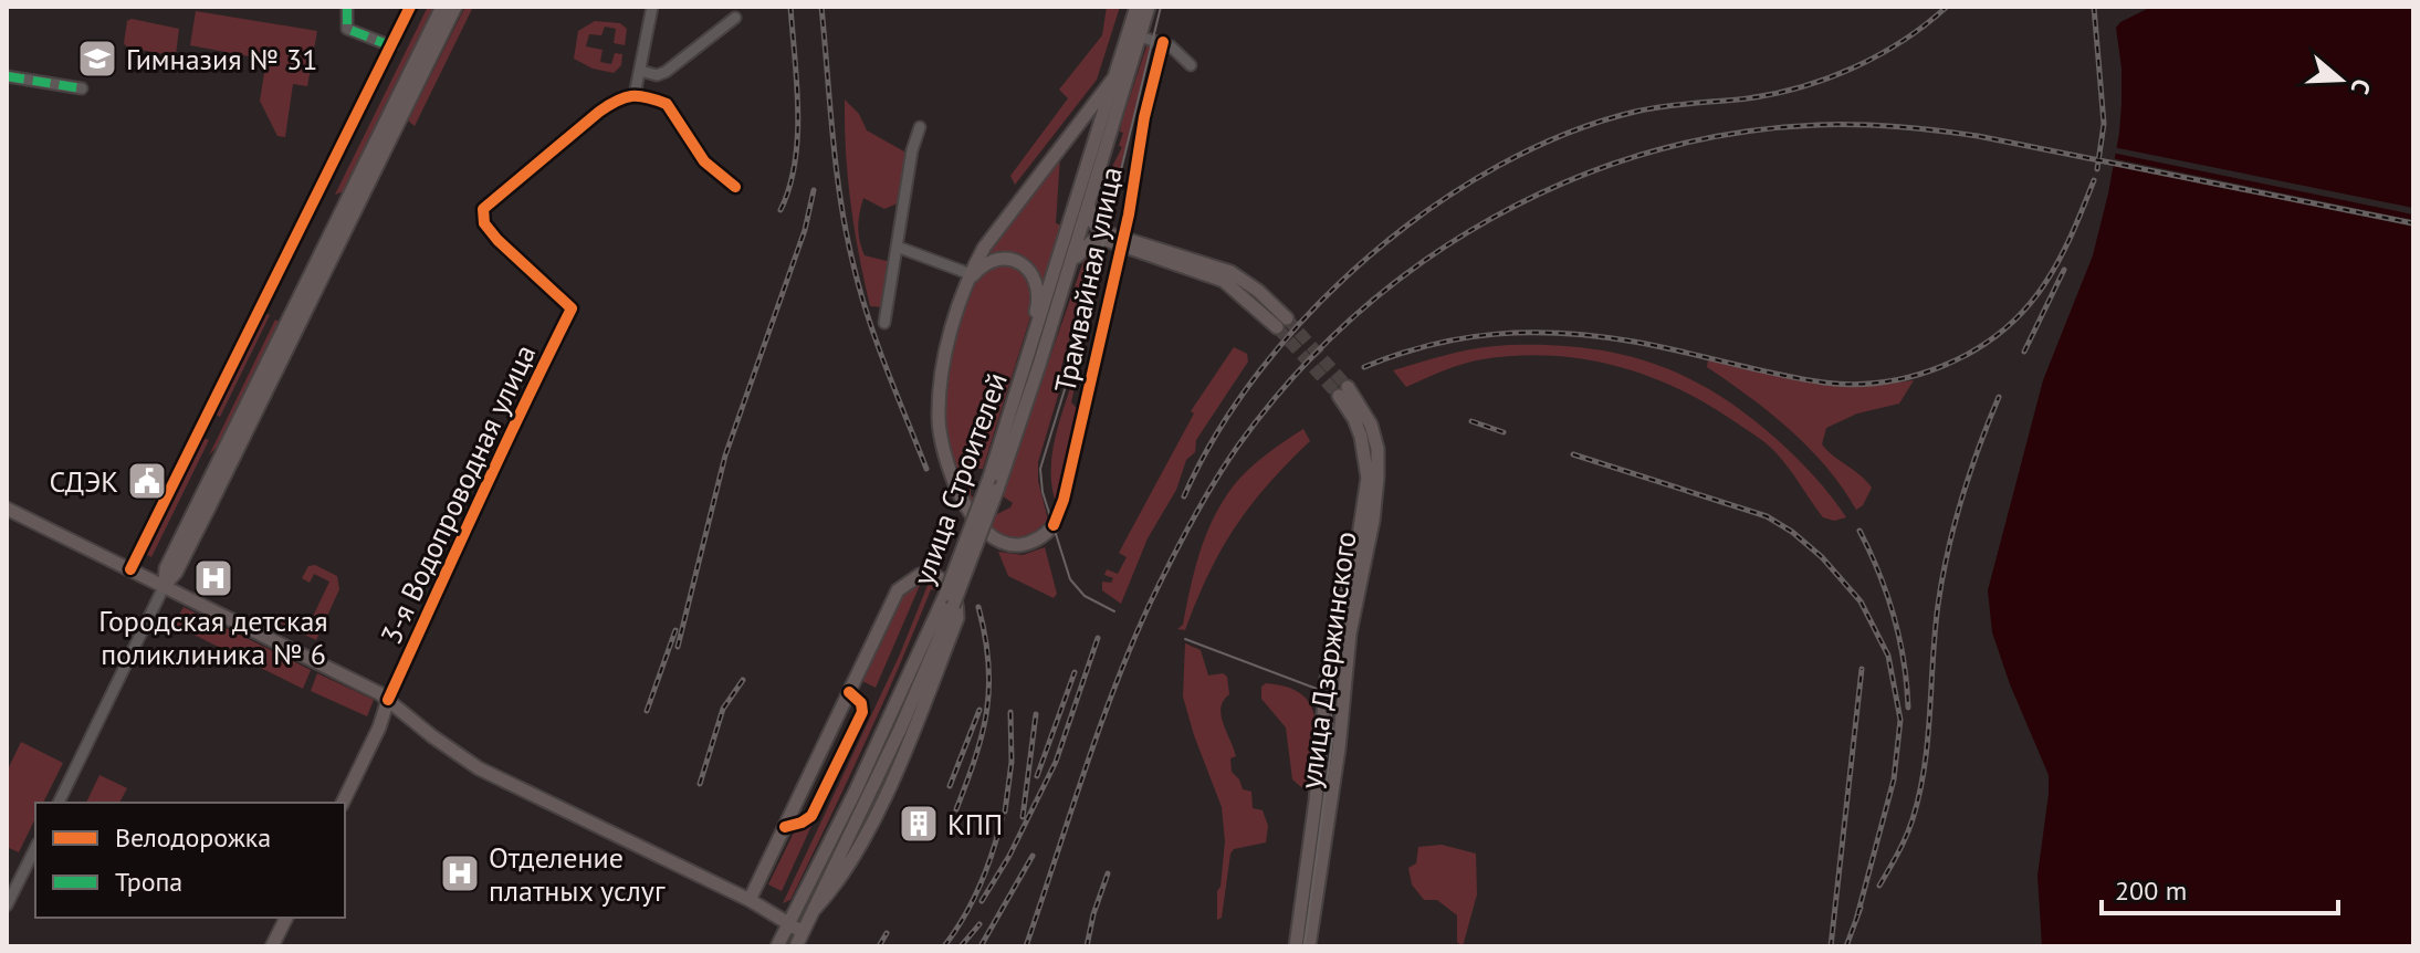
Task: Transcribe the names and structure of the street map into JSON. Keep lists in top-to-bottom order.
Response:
{
  "streets": {
    "main road": ["Трамвайная улица", "улица Строителей", "улица Дзержинского"],
    "street": ["3-я Водопроводная улица"]
  },
  "crossings": [
    ["Трамвайная улица", "улица Строителей"]
  ],
  "places": {
    "school or university": ["Гимназия № 31"],
    "public building": ["СДЭК"],
    "hospital": ["Городская детская поликлиника № 6", "Отделение платных услуг"],
    "building": ["КПП"]
  },
  "legend": ["Велодорожка", "Тропа"],
  "scale_bar": "200 m",
  "north": "right"
}
